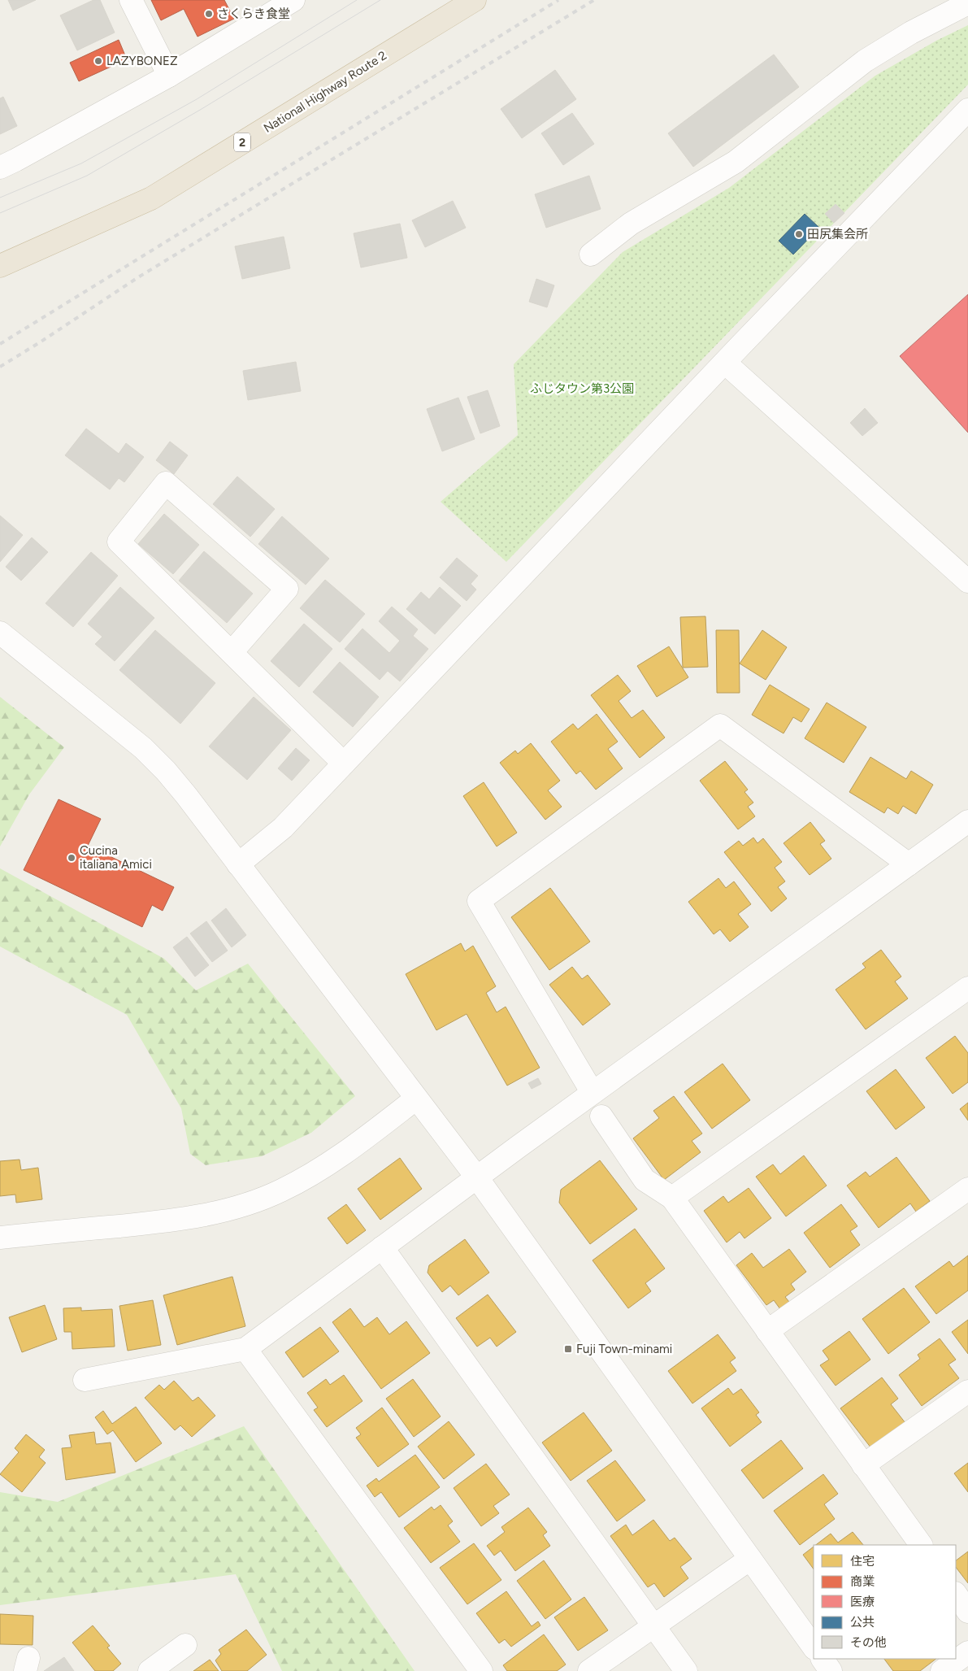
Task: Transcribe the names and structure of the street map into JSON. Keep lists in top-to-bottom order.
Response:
{
  "streets": {
    "highway": ["National Highway Route 2", "2"]
  },
  "parks": ["ふじタウン第3公園"],
  "places": {
    "other": [
      "さくらき食堂",
      "LAZYBONEZ",
      "田尻集会所",
      "Cucina italiana Amici"
    ],
    "transit": ["Fuji Town-minami"]
  },
  "legend": [
    "住宅",
    "商業",
    "医療",
    "公共",
    "その他"
  ]
}
